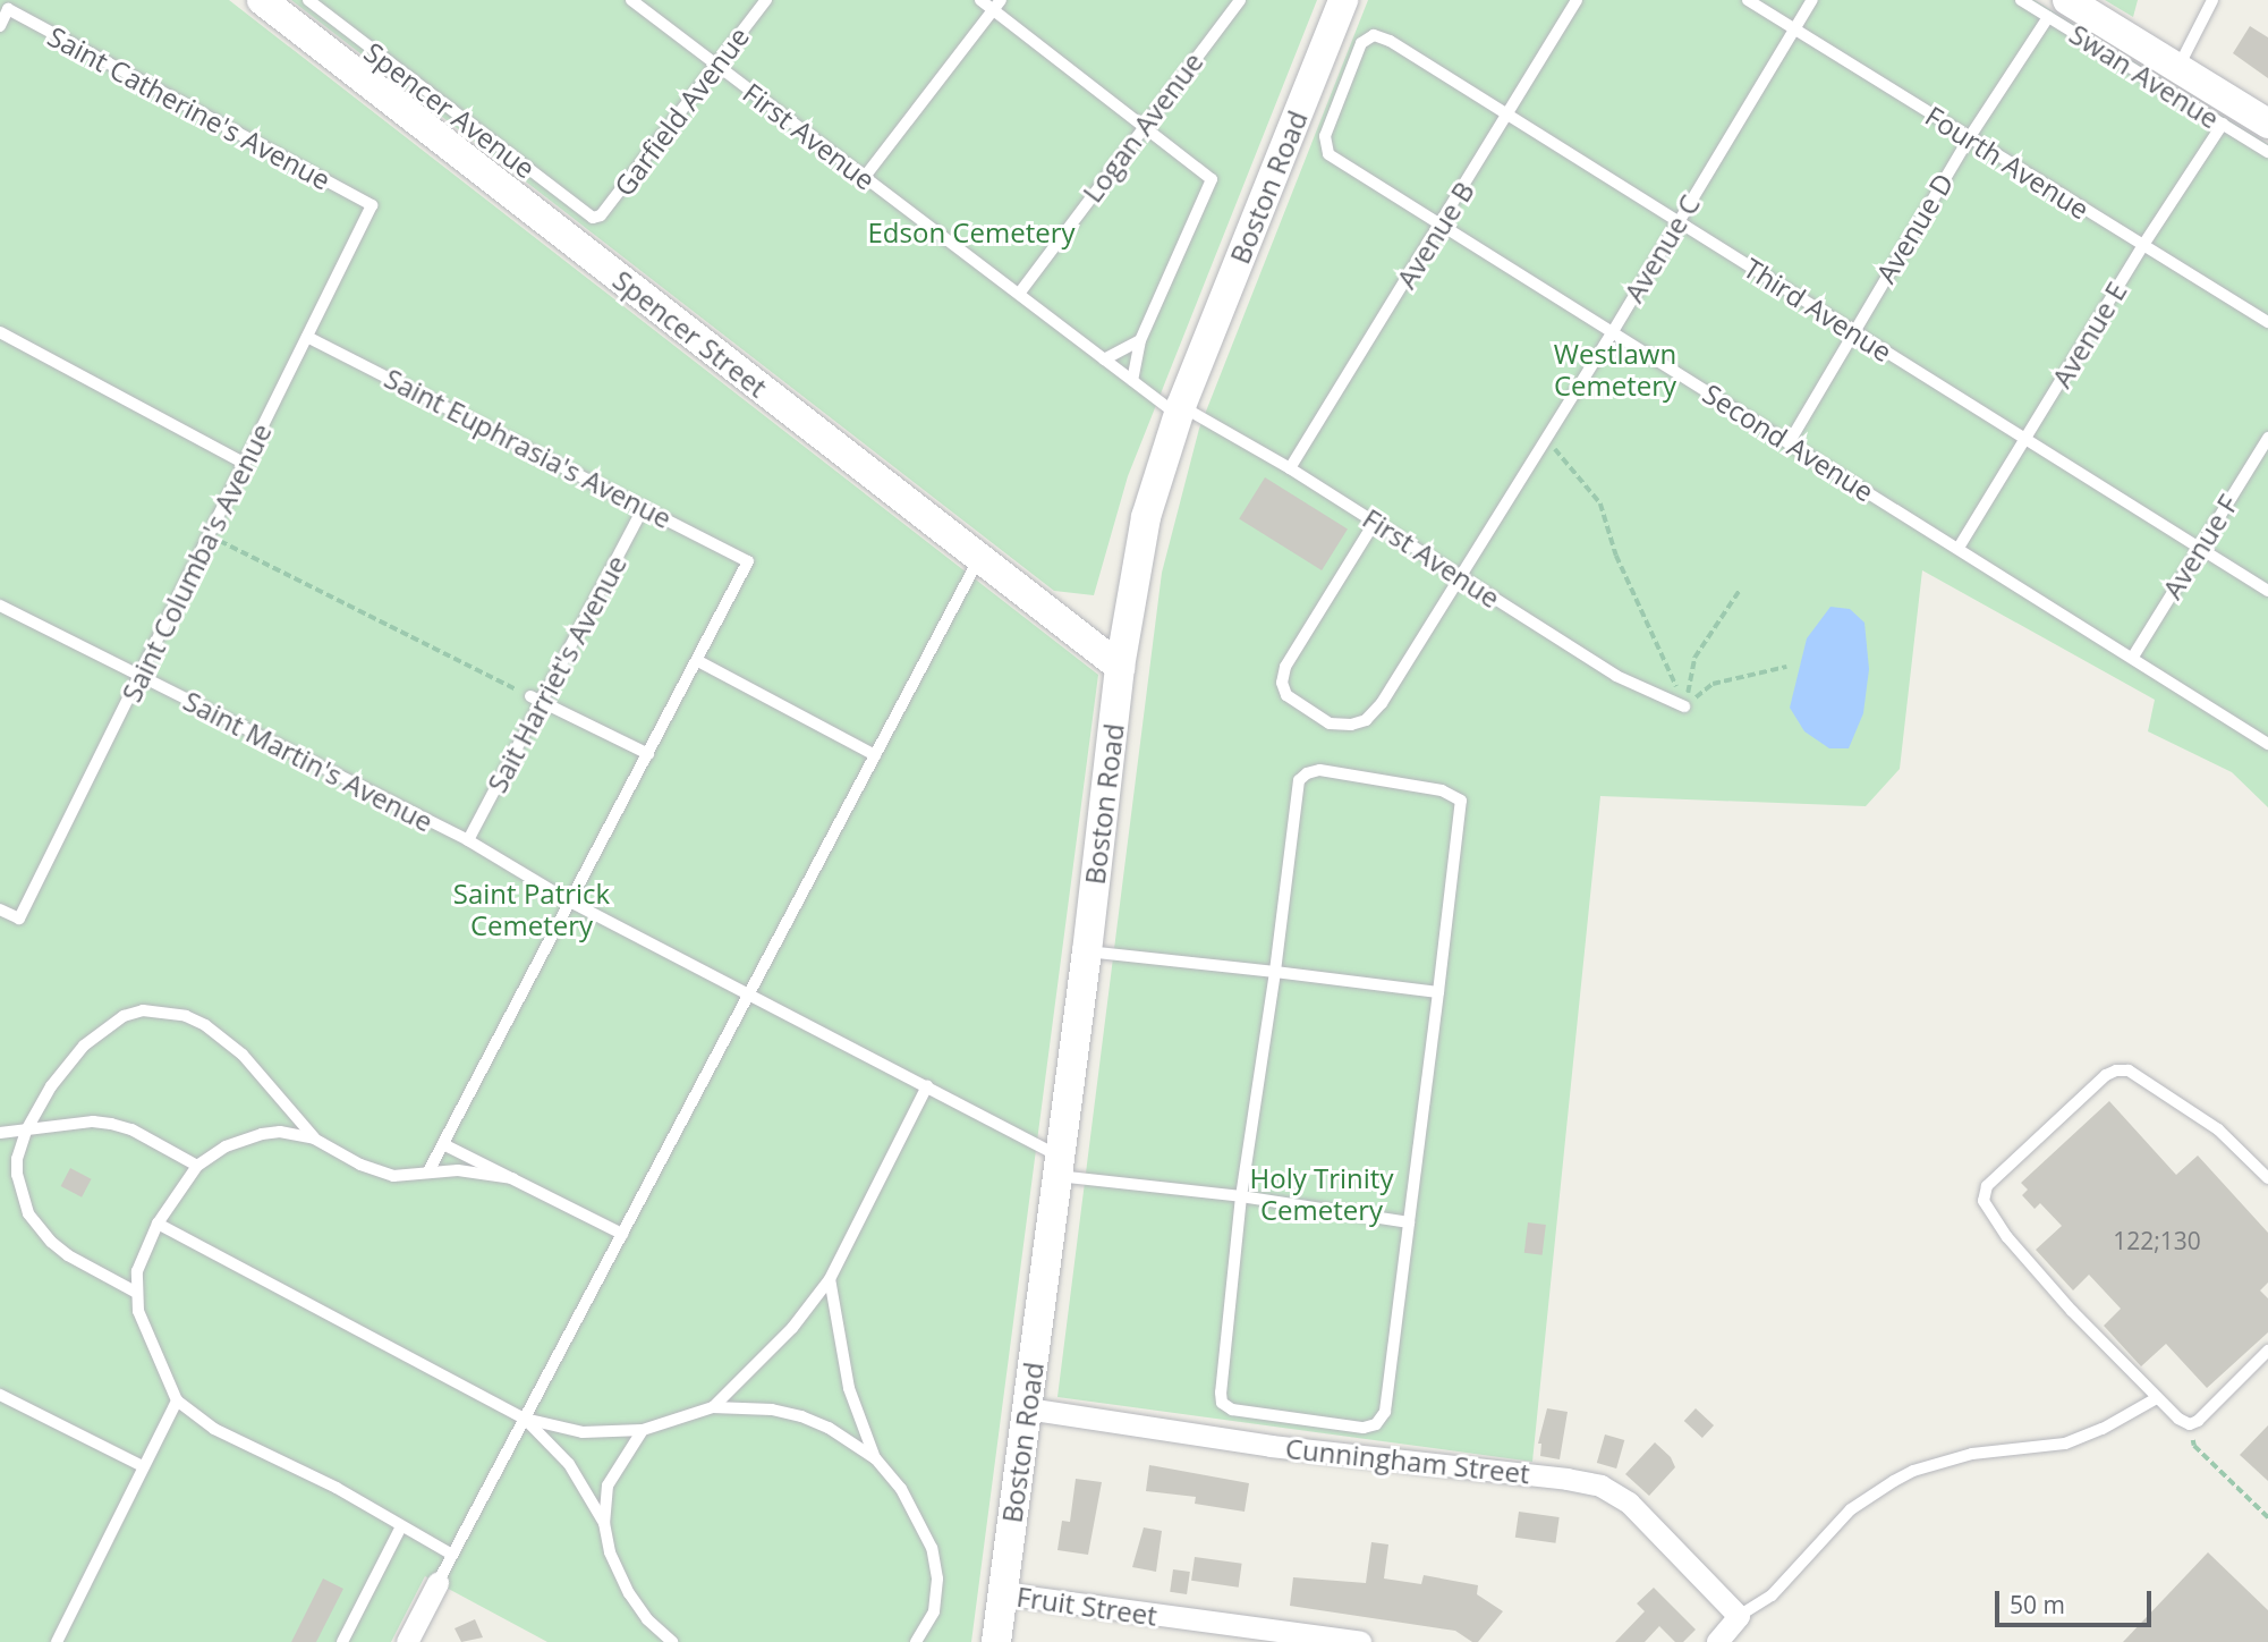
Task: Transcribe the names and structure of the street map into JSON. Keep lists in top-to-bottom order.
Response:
{
  "streets": {
    "main road": ["Boston Road", "Spencer Street"],
    "street": ["Cunningham Street", "Fruit Street"],
    "lane": [
      "Swan Avenue",
      "Saint Catherine's Avenue",
      "Spencer Avenue",
      "Garfield Avenue",
      "Logan Avenue",
      "First Avenue",
      "Fourth Avenue",
      "Avenue D",
      "Avenue B",
      "Avenue C",
      "Third Avenue",
      "Avenue E",
      "Second Avenue",
      "Saint Euphrasia's Avenue",
      "Avenue F",
      "Saint Columba's Avenue",
      "Sait Harriet's Avenue",
      "Saint Martin's Avenue"
    ]
  },
  "crossings": [
    ["Swan Avenue", "Avenue D"],
    ["Swan Avenue", "Avenue E"],
    ["Saint Catherine's Avenue", "Saint Columba's Avenue"],
    ["Spencer Avenue", "Garfield Avenue"],
    ["Garfield Avenue", "First Avenue"],
    ["Logan Avenue", "First Avenue"],
    ["First Avenue", "Boston Road"],
    ["First Avenue", "Avenue B"],
    ["First Avenue", "Avenue C"],
    ["Fourth Avenue", "Avenue D"],
    ["Fourth Avenue", "Avenue C"],
    ["Fourth Avenue", "Avenue E"],
    ["Boston Road", "Spencer Street"],
    ["Boston Road", "Saint Martin's Avenue"],
    ["Boston Road", "Cunningham Street"],
    ["Boston Road", "Fruit Street"],
    ["Avenue D", "Third Avenue"],
    ["Avenue D", "Second Avenue"],
    ["Avenue B", "Third Avenue"],
    ["Avenue B", "Second Avenue"],
    ["Avenue C", "Third Avenue"],
    ["Avenue C", "Second Avenue"],
    ["Third Avenue", "Avenue E"],
    ["Third Avenue", "Second Avenue"],
    ["Third Avenue", "Avenue F"],
    ["Avenue E", "Second Avenue"],
    ["Second Avenue", "Avenue F"],
    ["Saint Euphrasia's Avenue", "Saint Columba's Avenue"],
    ["Saint Euphrasia's Avenue", "Sait Harriet's Avenue"],
    ["Saint Columba's Avenue", "Saint Martin's Avenue"],
    ["Sait Harriet's Avenue", "Saint Martin's Avenue"]
  ],
  "parks": [
    "Edson Cemetery",
    "Westlawn Cemetery",
    "Saint Patrick Cemetery",
    "Holy Trinity Cemetery"
  ],
  "house_numbers": ["122;130"],
  "scale_bar": "50 m"
}
